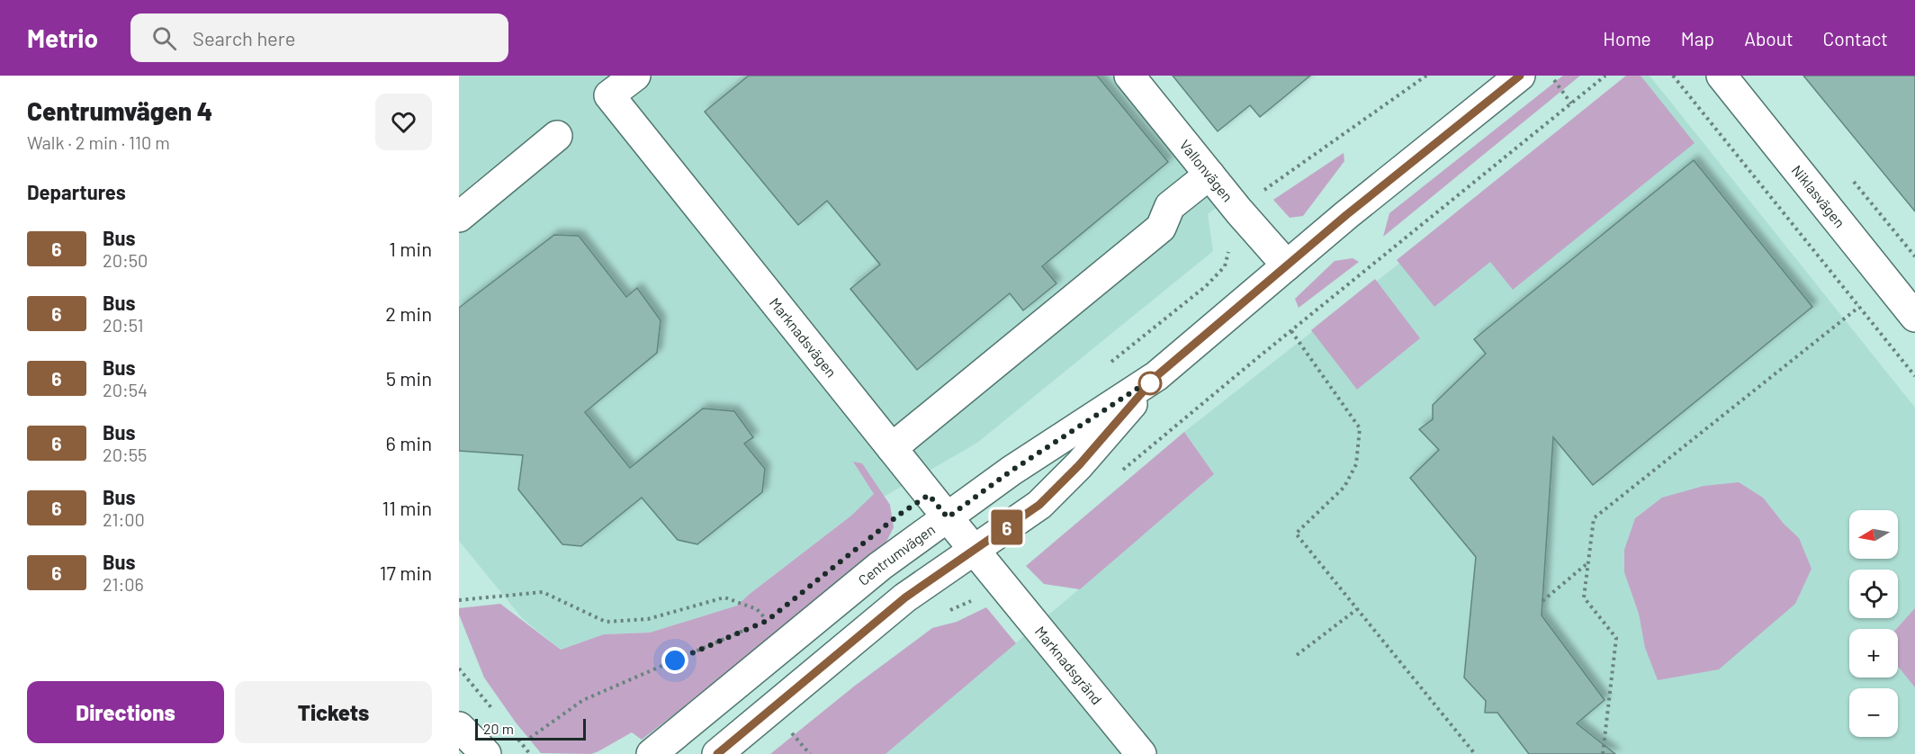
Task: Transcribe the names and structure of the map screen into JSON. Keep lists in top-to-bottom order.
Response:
{
  "streets": {
    "main road": [
      "Vallonvägen",
      "Niklasvägen",
      "Marknadsvägen",
      "Centrumvägen",
      "Marknadsgränd"
    ]
  },
  "crossings": [
    ["Vallonvägen", "Centrumvägen"],
    ["Marknadsvägen", "Centrumvägen"],
    ["Marknadsvägen", "Marknadsgränd"]
  ],
  "lines": ["bus line 6"],
  "scale_bar": "20 m",
  "north": "left",
  "page": {
    "header": "Metrio",
    "search": "Search here",
    "nav": [
      "Home",
      "Map",
      "About",
      "Contact"
    ],
    "heading": [
      ["Centrumvägen 4", "Walk · 2 min · 110 m"],
      "Departures"
    ],
    "on_map": "6",
    "list": [
      {
        "mark": "6",
        "name": "Bus",
        "note": "20:50",
        "value": "1 min"
      },
      {
        "mark": "6",
        "name": "Bus",
        "note": "20:51",
        "value": "2 min"
      },
      {
        "mark": "6",
        "name": "Bus",
        "note": "20:54",
        "value": "5 min"
      },
      {
        "mark": "6",
        "name": "Bus",
        "note": "20:55",
        "value": "6 min"
      },
      {
        "mark": "6",
        "name": "Bus",
        "note": "21:00",
        "value": "11 min"
      },
      {
        "mark": "6",
        "name": "Bus",
        "note": "21:06",
        "value": "17 min"
      }
    ],
    "map_buttons": ["+", "−"],
    "buttons": ["Directions", "Tickets"],
    "scale": "20 m"
  }
}
